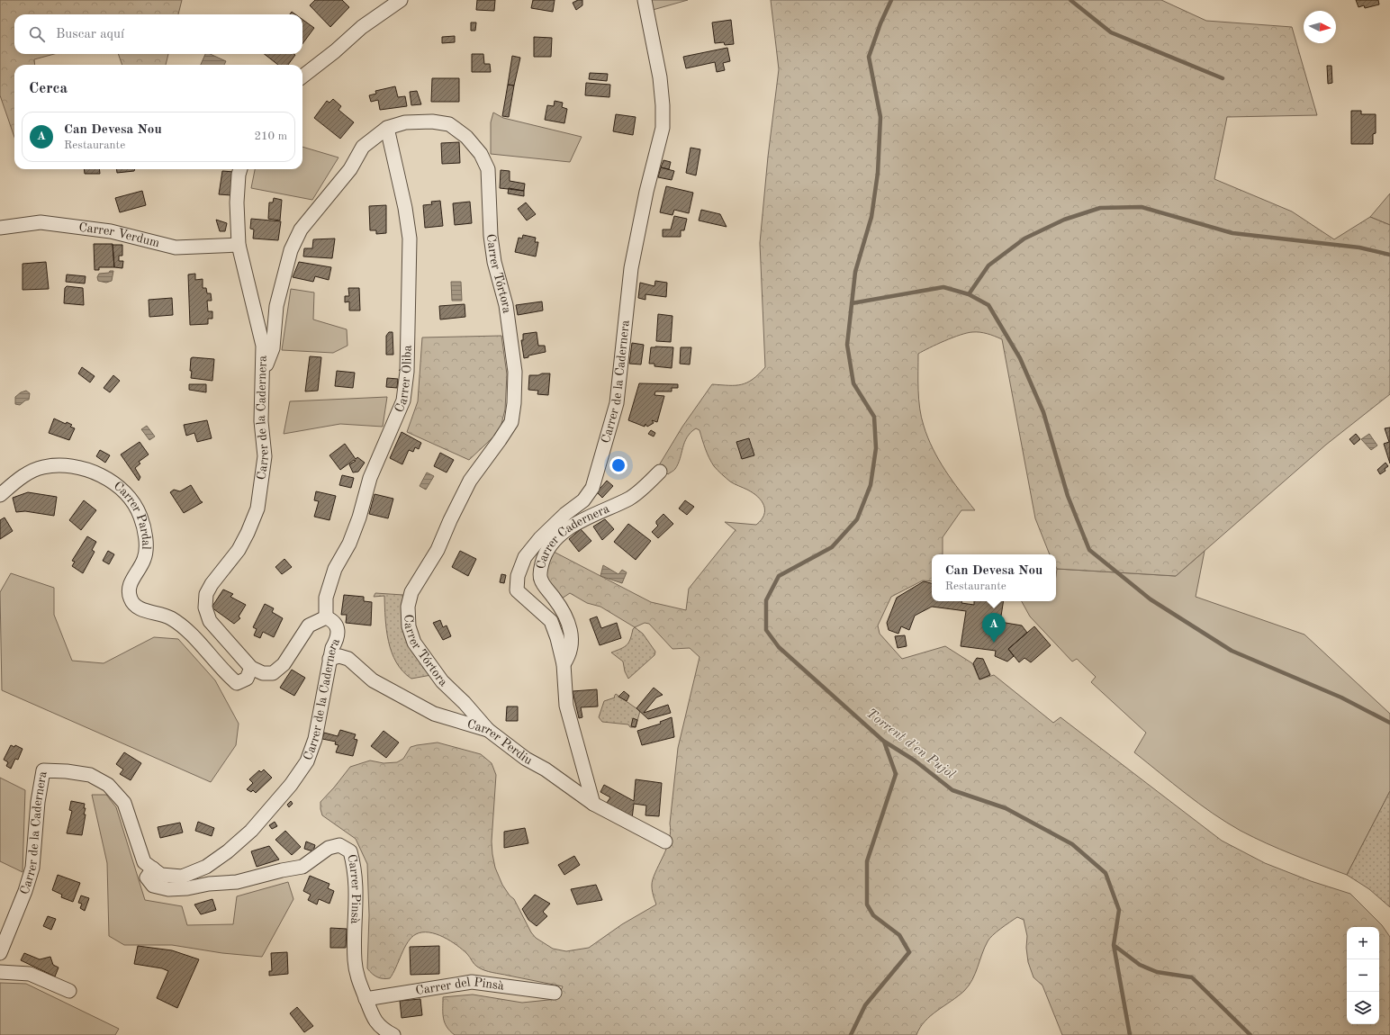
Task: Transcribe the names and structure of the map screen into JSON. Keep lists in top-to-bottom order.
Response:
{
  "streets": {
    "street": [
      "Carrer Verdum",
      "Carrer Tórtora",
      "Carrer Òliba",
      "Carrer de la Cadernera",
      "Carrer Pardal",
      "Carrer Cadernera",
      "Carrer Perdiu",
      "Carrer Pinsà",
      "Carrer del Pinsà"
    ]
  },
  "crossings": [
    ["Carrer Verdum", "Carrer de la Cadernera"],
    ["Carrer Tórtora", "Carrer Òliba"],
    ["Carrer Tórtora", "Carrer de la Cadernera"],
    ["Carrer Tórtora", "Carrer Perdiu"],
    ["Carrer Òliba", "Carrer de la Cadernera"],
    ["Carrer de la Cadernera", "Carrer Pardal"],
    ["Carrer de la Cadernera", "Carrer Cadernera"],
    ["Carrer de la Cadernera", "Carrer Perdiu"],
    ["Carrer de la Cadernera", "Carrer Pinsà"],
    ["Carrer Pinsà", "Carrer del Pinsà"]
  ],
  "water": ["Torrent d'en Pujol"],
  "north": "right",
  "page": {
    "search": "Buscar aquí",
    "heading": "Cerca",
    "list": [
      {
        "mark": "A",
        "name": "Can Devesa Nou",
        "note": "Restaurante",
        "value": "210 m"
      }
    ],
    "popup": ["Can Devesa Nou", "Restaurante"],
    "pins": "A",
    "map_buttons": ["+", "−"]
  }
}
